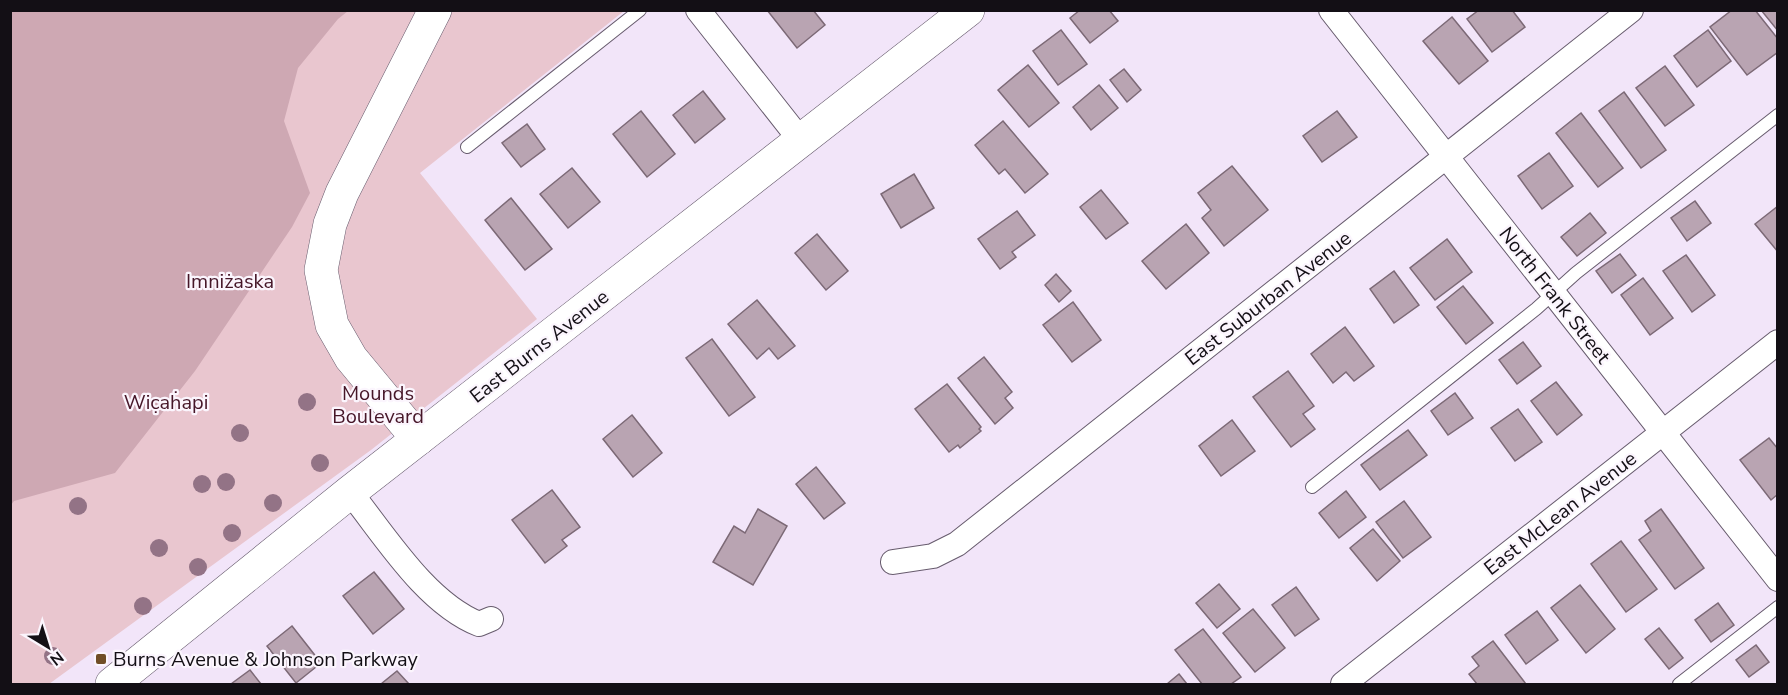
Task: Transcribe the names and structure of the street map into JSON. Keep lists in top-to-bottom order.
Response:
{
  "streets": {
    "street": [
      "North Frank Street",
      "East Suburban Avenue",
      "East Burns Avenue",
      "East McLean Avenue"
    ]
  },
  "crossings": [
    ["North Frank Street", "East Suburban Avenue"],
    ["North Frank Street", "East McLean Avenue"]
  ],
  "parks": ["Imniżaska", "Mounds Boulevard", "Wic̣aḣapi"],
  "places": {
    "transit": ["Burns Avenue & Johnson Parkway"]
  },
  "north": "bottom right"
}
